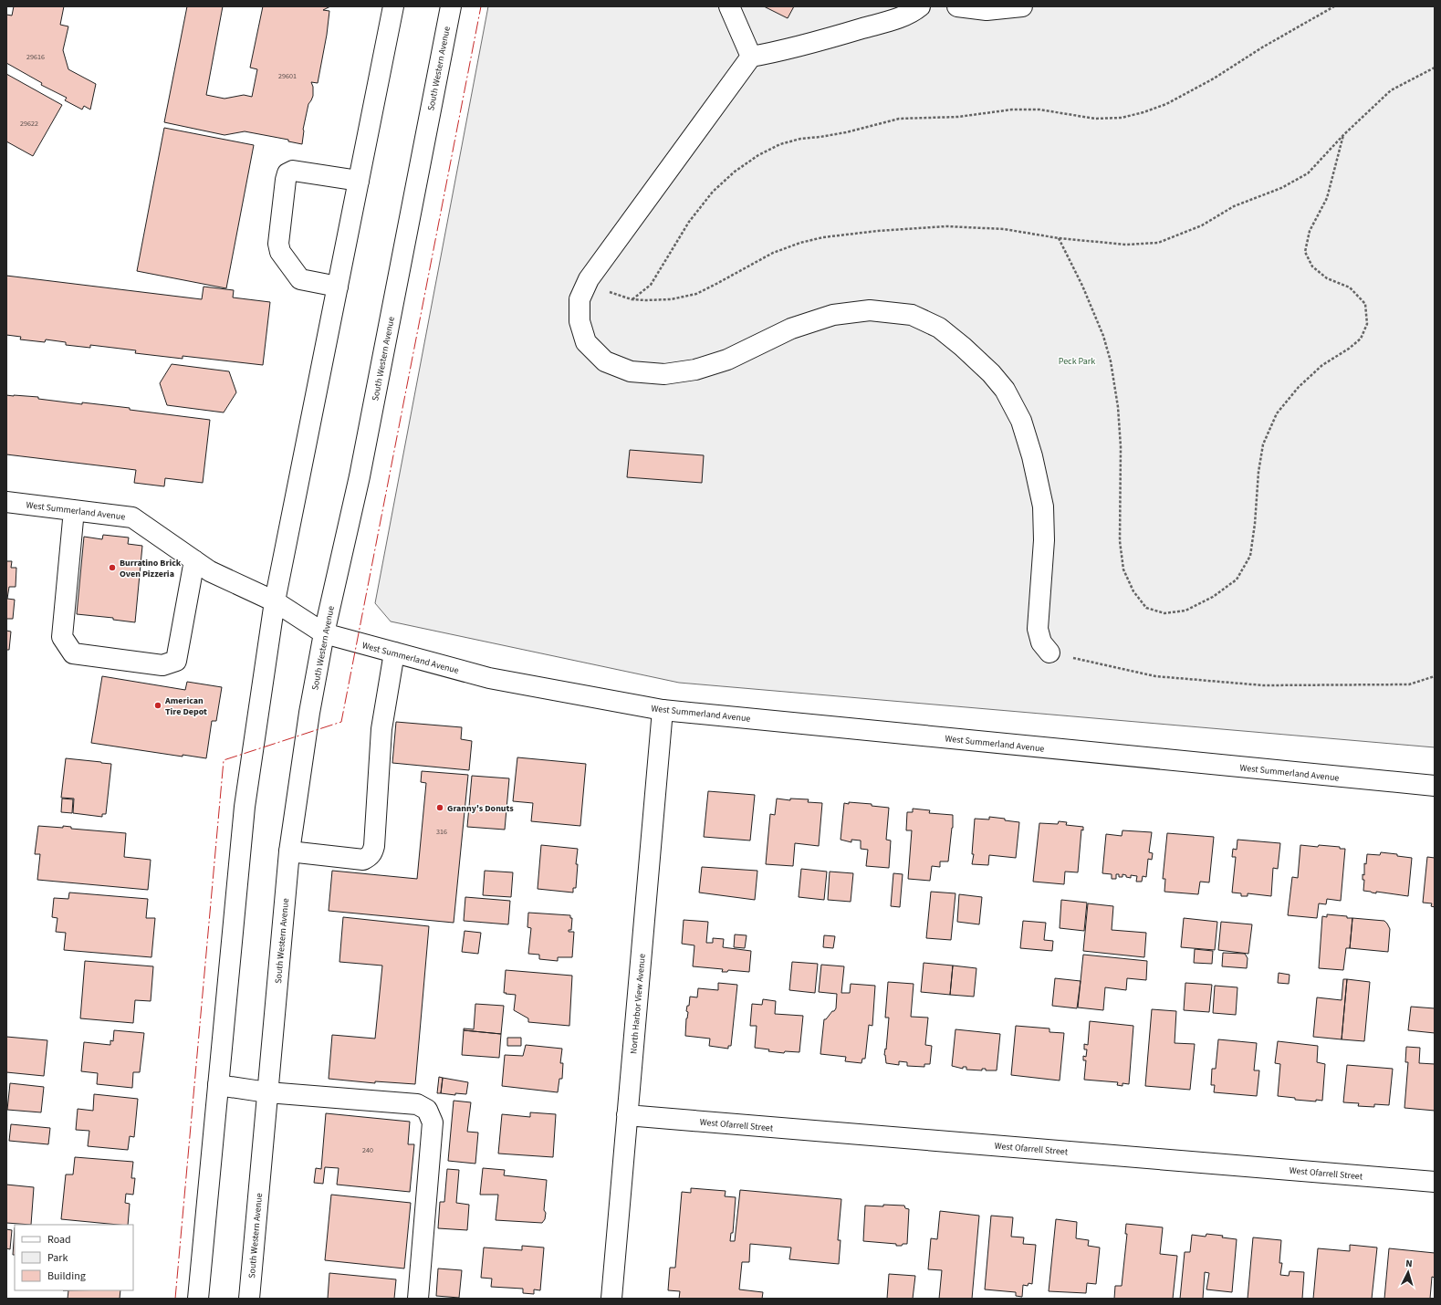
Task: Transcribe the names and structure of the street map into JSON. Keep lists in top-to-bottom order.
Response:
{
  "streets": {
    "main road": [
      "South Western Avenue",
      "West Summerland Avenue",
      "North Harbor View Avenue",
      "West Ofarrell Street"
    ]
  },
  "crossings": [
    ["South Western Avenue", "West Summerland Avenue"],
    ["West Summerland Avenue", "North Harbor View Avenue"],
    ["North Harbor View Avenue", "West Ofarrell Street"]
  ],
  "parks": ["Peck Park"],
  "places": ["Burratino Brick Oven Pizzeria", "American Tire Depot", "Granny's Donuts"],
  "house_numbers": [
    "29616",
    "29601",
    "29622",
    "316",
    "240"
  ],
  "legend": ["Road", "Park", "Building"],
  "north": "top"
}
